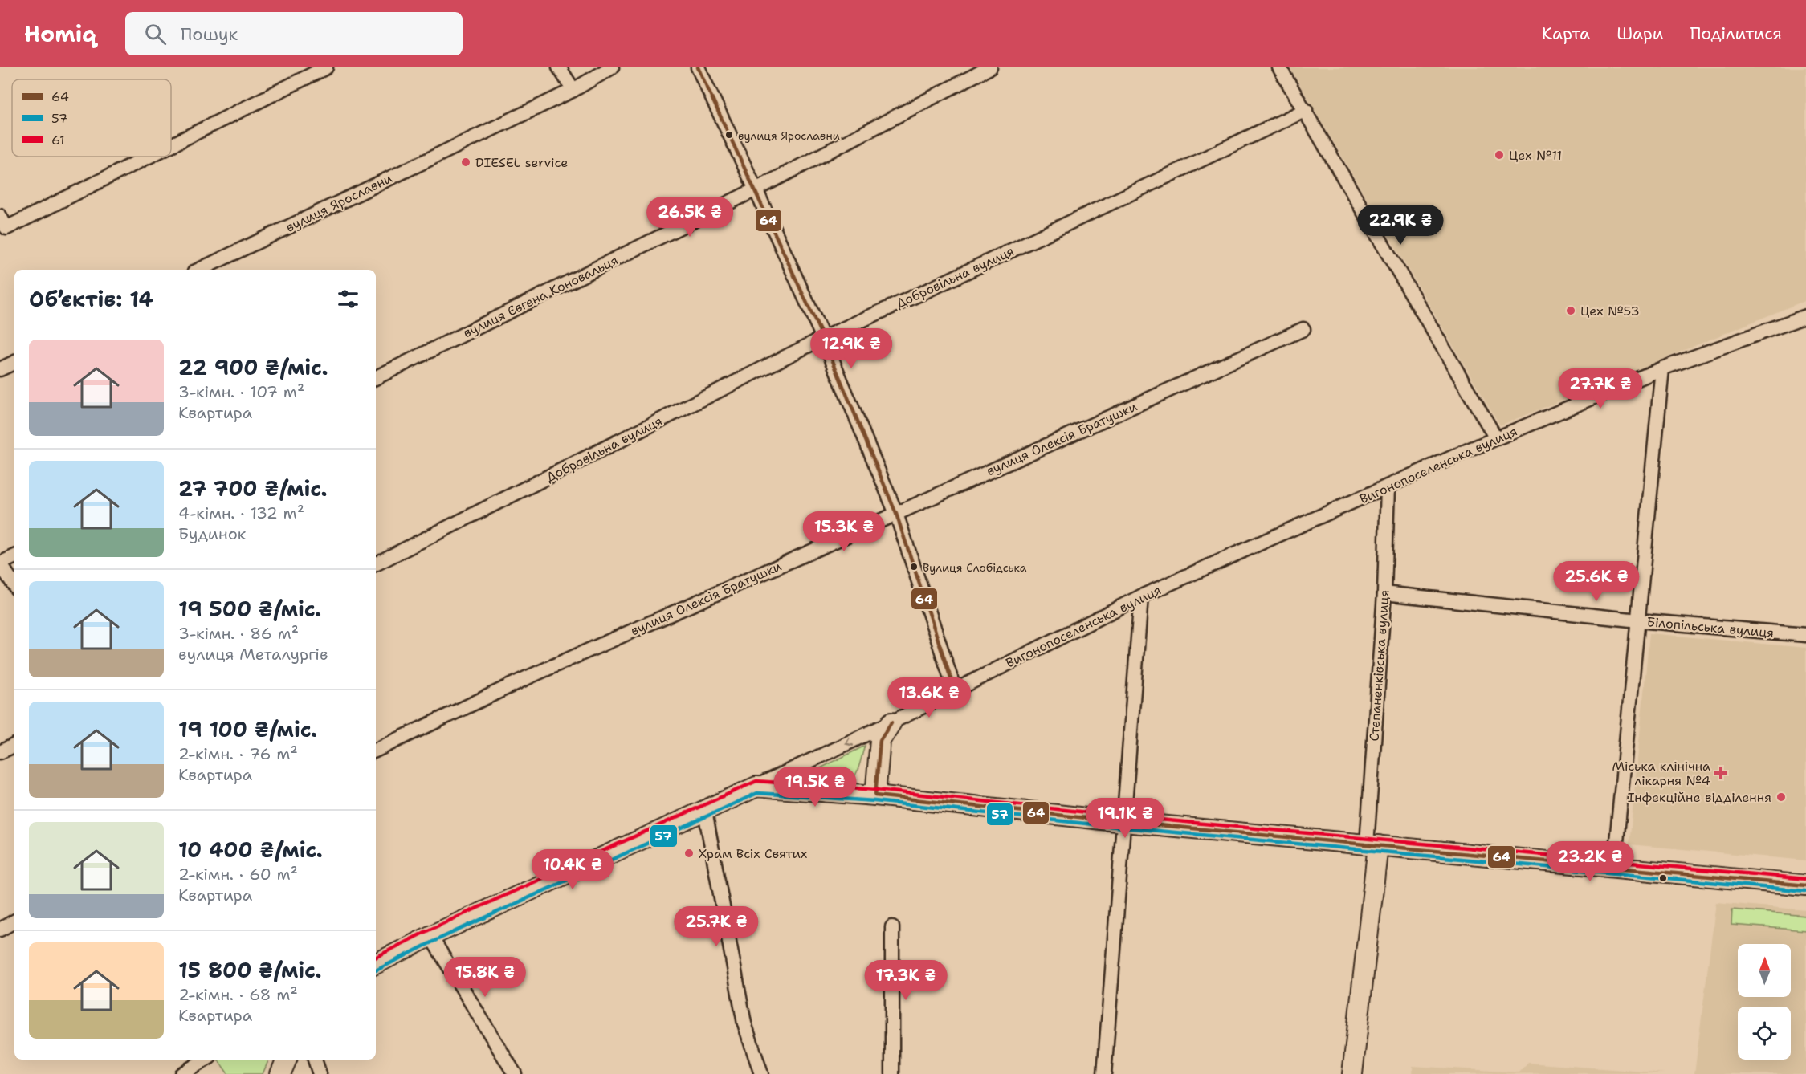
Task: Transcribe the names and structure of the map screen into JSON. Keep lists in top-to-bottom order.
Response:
{
  "streets": {
    "main road": ["Вигонопоселенська вулиця", "Степаненківська вулиця"],
    "street": [
      "вулиця Ярославни",
      "Добровільна вулиця",
      "вулиця Євгена Коновальця",
      "вулиця Олексія Братушки",
      "Білопільська вулиця"
    ]
  },
  "crossings": [
    ["Вигонопоселенська вулиця", "Степаненківська вулиця"],
    ["Білопільська вулиця", "Степаненківська вулиця"]
  ],
  "places": {
    "other": [
      "вулиця Ярославни",
      "Цех №11",
      "DIESEL service",
      "Цех №53",
      "Вулиця Слобідська",
      "Інфекційне відділення",
      "Храм Всіх Святих"
    ],
    "health": ["Міська клінічна лікарня №4"]
  },
  "lines": ["transit line 64", "transit line 61", "transit line 57"],
  "legend": ["64", "57", "61"],
  "north": "top",
  "page": {
    "header": "Homiq",
    "search": "Пошук",
    "nav": ["Карта", "Шари", "Поділитися"],
    "price": [
      "26.5K ₴",
      "22.9K ₴",
      "12.9K ₴",
      "27.7K ₴",
      "15.3K ₴",
      "25.6K ₴",
      "13.6K ₴",
      "19.5K ₴",
      "19.1K ₴",
      "23.2K ₴",
      "10.4K ₴",
      "25.7K ₴",
      "15.8K ₴",
      "17.3K ₴"
    ],
    "heading": "Об’єктів: 14",
    "list": [
      {
        "name": "22 900 ₴/міс.",
        "note": "3-кімн. · 107 m² · Квартира"
      },
      {
        "name": "27 700 ₴/міс.",
        "note": "4-кімн. · 132 m² · Будинок"
      },
      {
        "name": "19 500 ₴/міс.",
        "note": "3-кімн. · 86 m² · вулиця Металургів"
      },
      {
        "name": "19 100 ₴/міс.",
        "note": "2-кімн. · 76 m² · Квартира"
      },
      {
        "name": "10 400 ₴/міс.",
        "note": "2-кімн. · 60 m² · Квартира"
      },
      {
        "name": "15 800 ₴/міс.",
        "note": "2-кімн. · 68 m² · Квартира"
      }
    ]
  }
}
